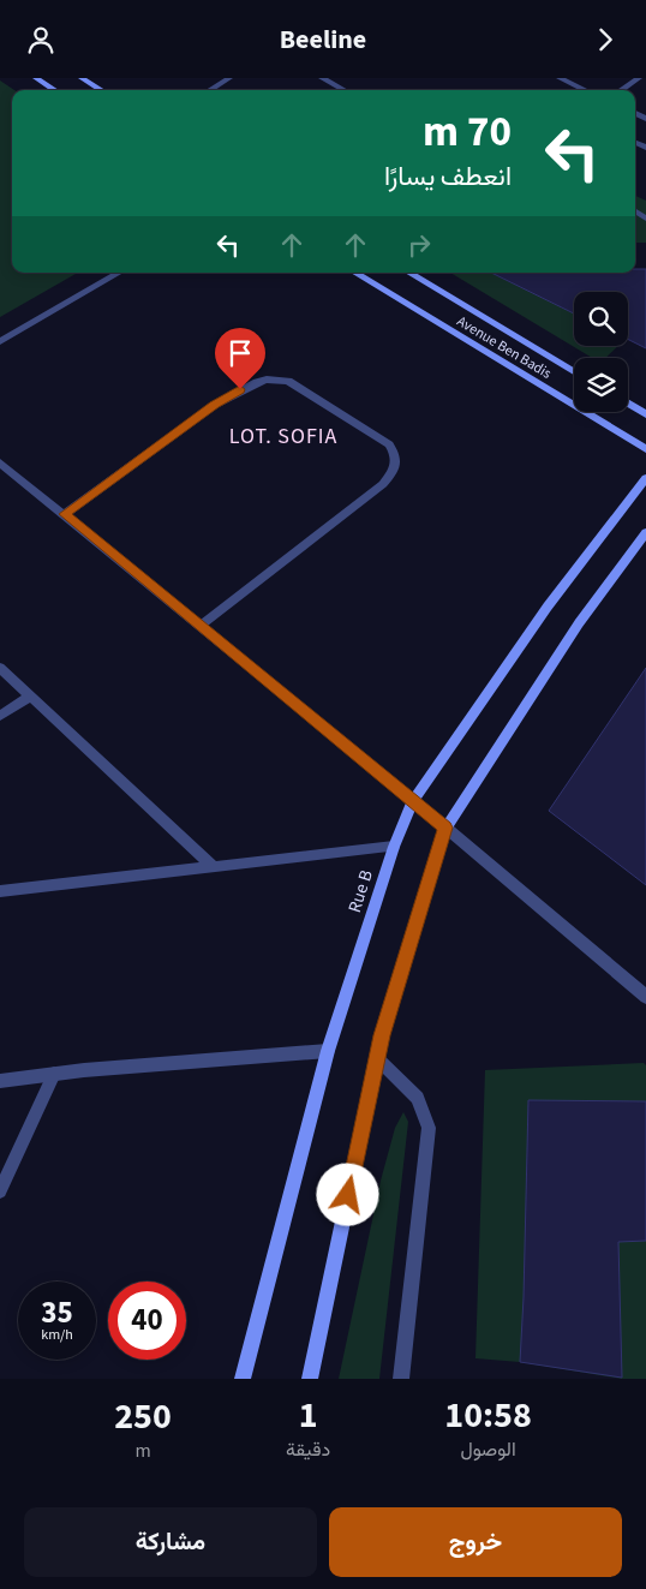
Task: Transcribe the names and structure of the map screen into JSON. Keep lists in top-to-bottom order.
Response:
{
  "streets": {
    "street": ["Avenue Ben Badis", "Rue B"]
  },
  "districts": ["LOT. SOFIA"],
  "page": {
    "header": "Beeline",
    "turn": ["70 m", "انعطف يسارًا"],
    "speed": "35 km/h",
    "limit": "40",
    "eta": [
      "10:58",
      "الوصول",
      "1",
      "دقيقة",
      "250",
      "m"
    ],
    "buttons": ["خروج", "مشاركة"]
  }
}
